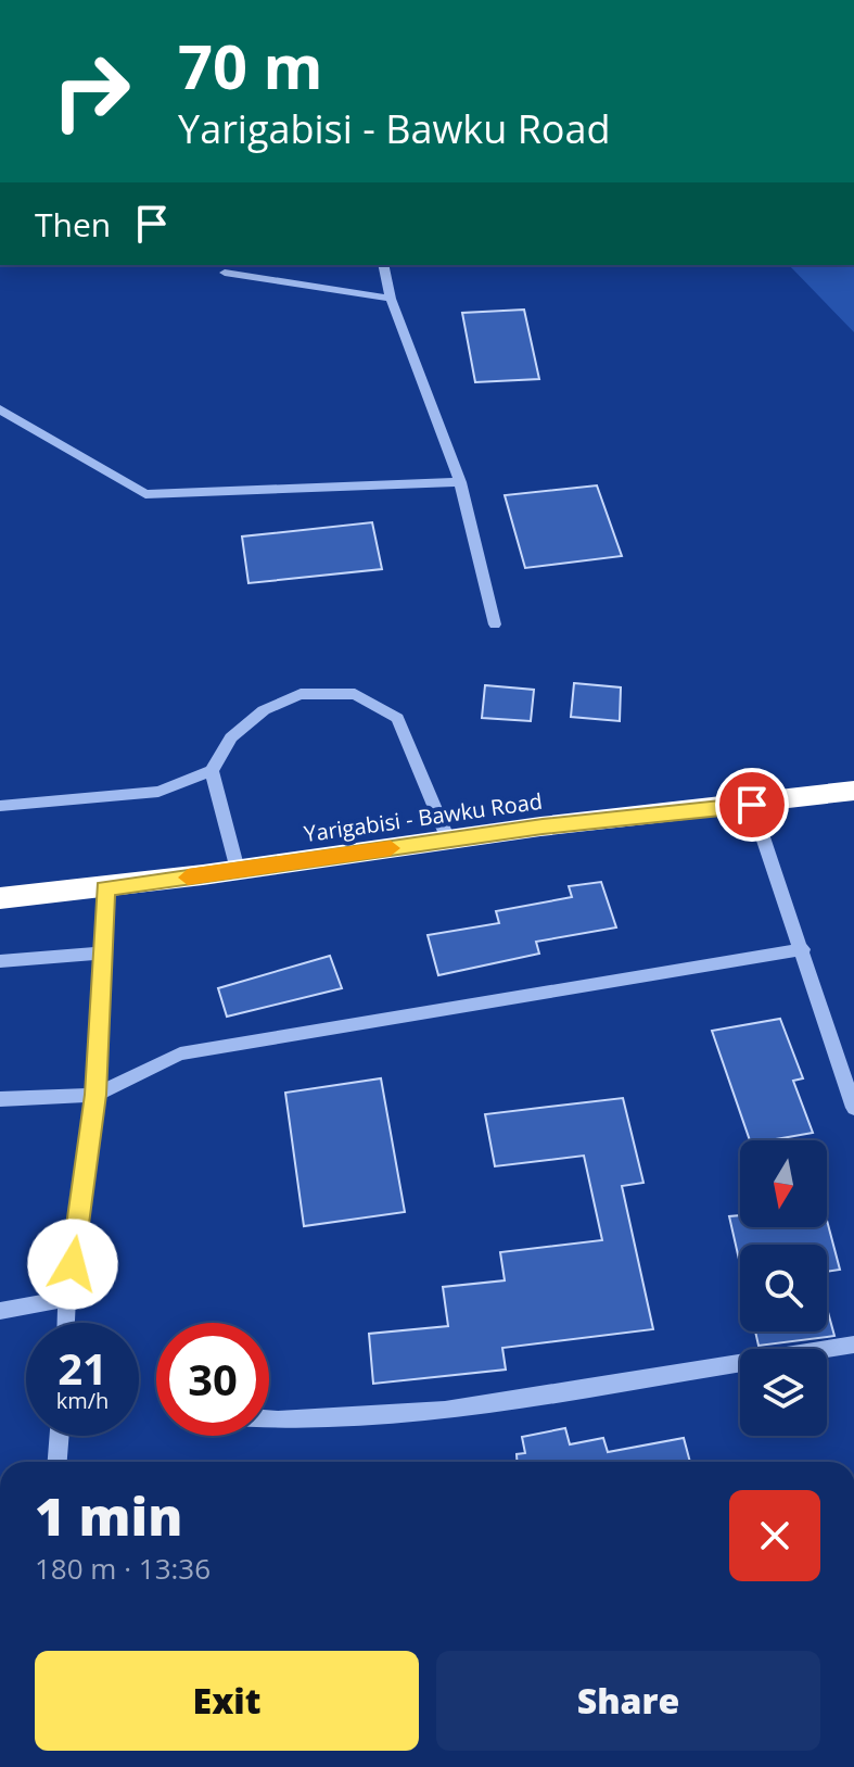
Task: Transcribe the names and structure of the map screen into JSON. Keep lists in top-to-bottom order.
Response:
{
  "streets": {
    "highway": ["Yarigabisi - Bawku Road"]
  },
  "north": "bottom",
  "page": {
    "turn": ["70 m", "Yarigabisi - Bawku Road"],
    "then": "Then",
    "speed": "21 km/h",
    "limit": "30",
    "heading": ["1 min", "180 m · 13:36"],
    "buttons": ["Exit", "Share"]
  }
}
